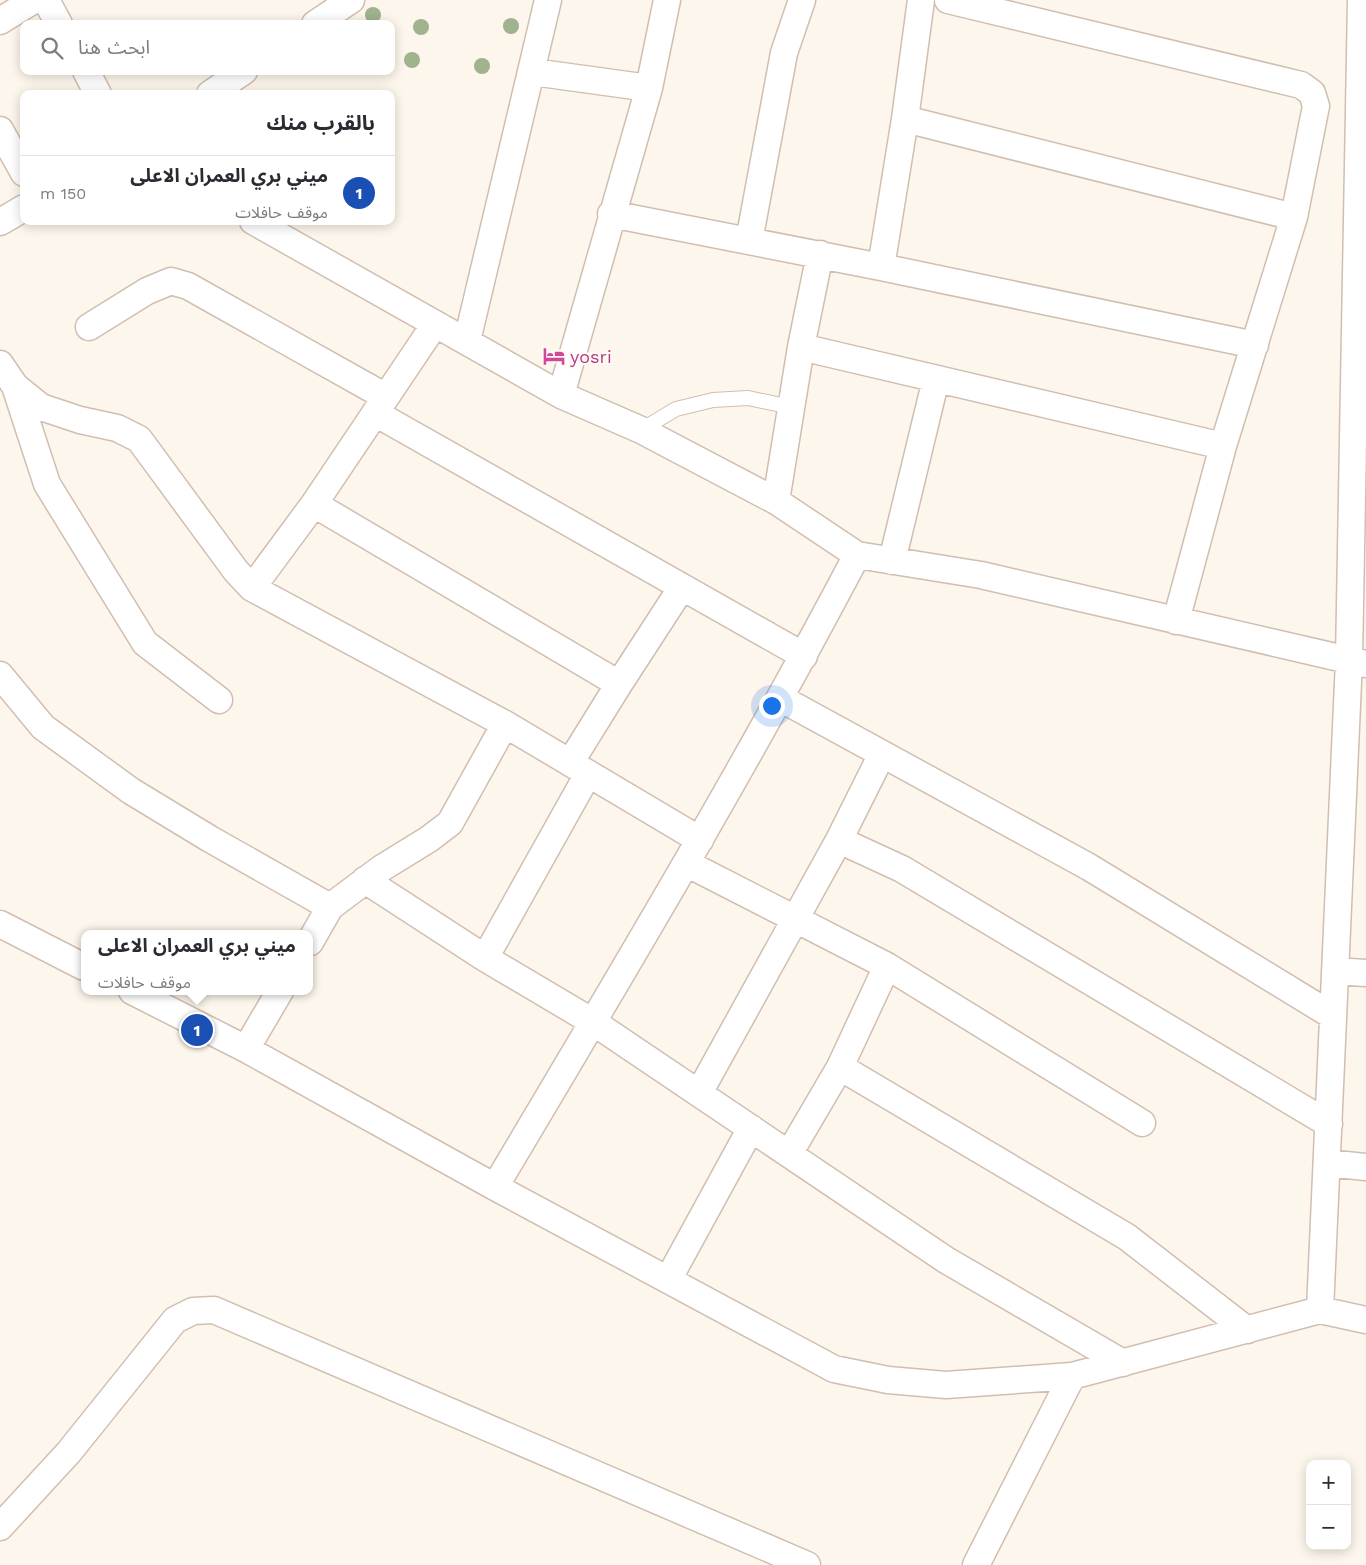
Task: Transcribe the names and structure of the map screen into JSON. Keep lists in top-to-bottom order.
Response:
{
  "places": {
    "hotel": ["yosri"]
  },
  "page": {
    "search": "ابحث هنا",
    "heading": "بالقرب منك",
    "list": [
      {
        "mark": "1",
        "name": "ميني بري العمران الاعلى",
        "note": "موقف حافلات",
        "value": "150 m"
      }
    ],
    "popup": ["ميني بري العمران الاعلى", "موقف حافلات"],
    "pins": "1",
    "map_buttons": ["+", "−"]
  }
}
